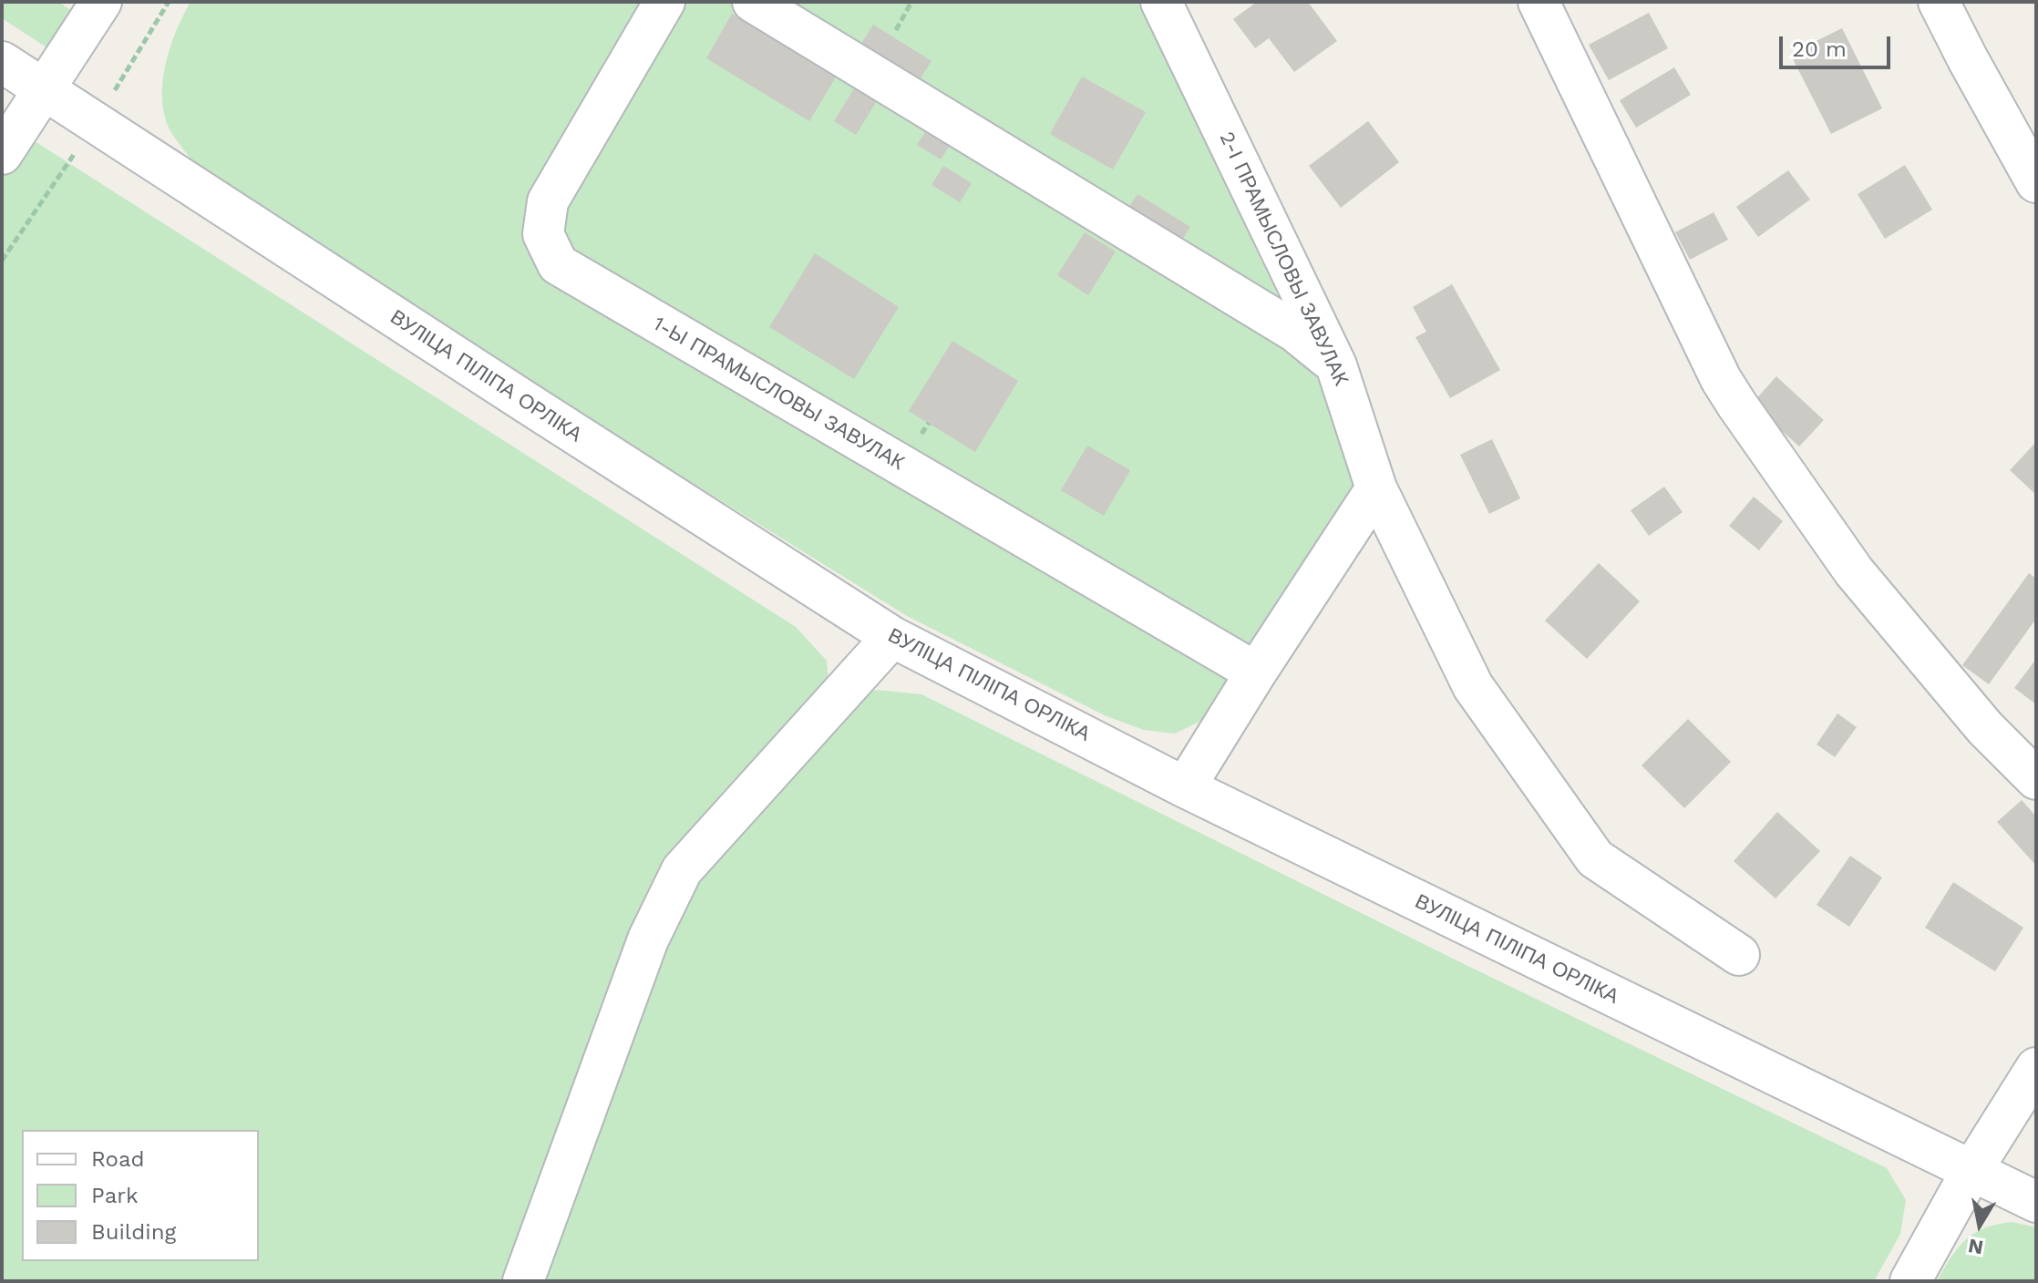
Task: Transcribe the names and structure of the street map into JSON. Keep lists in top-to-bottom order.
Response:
{
  "streets": {
    "street": ["2-І ПРАМЫСЛОВЫ ЗАВУЛАК", "ВУЛІЦА ПІЛІПА ОРЛІКА", "1-Ы ПРАМЫСЛОВЫ ЗАВУЛАК"]
  },
  "legend": ["Road", "Park", "Building"],
  "scale_bar": "20 m",
  "north": "bottom"
}
